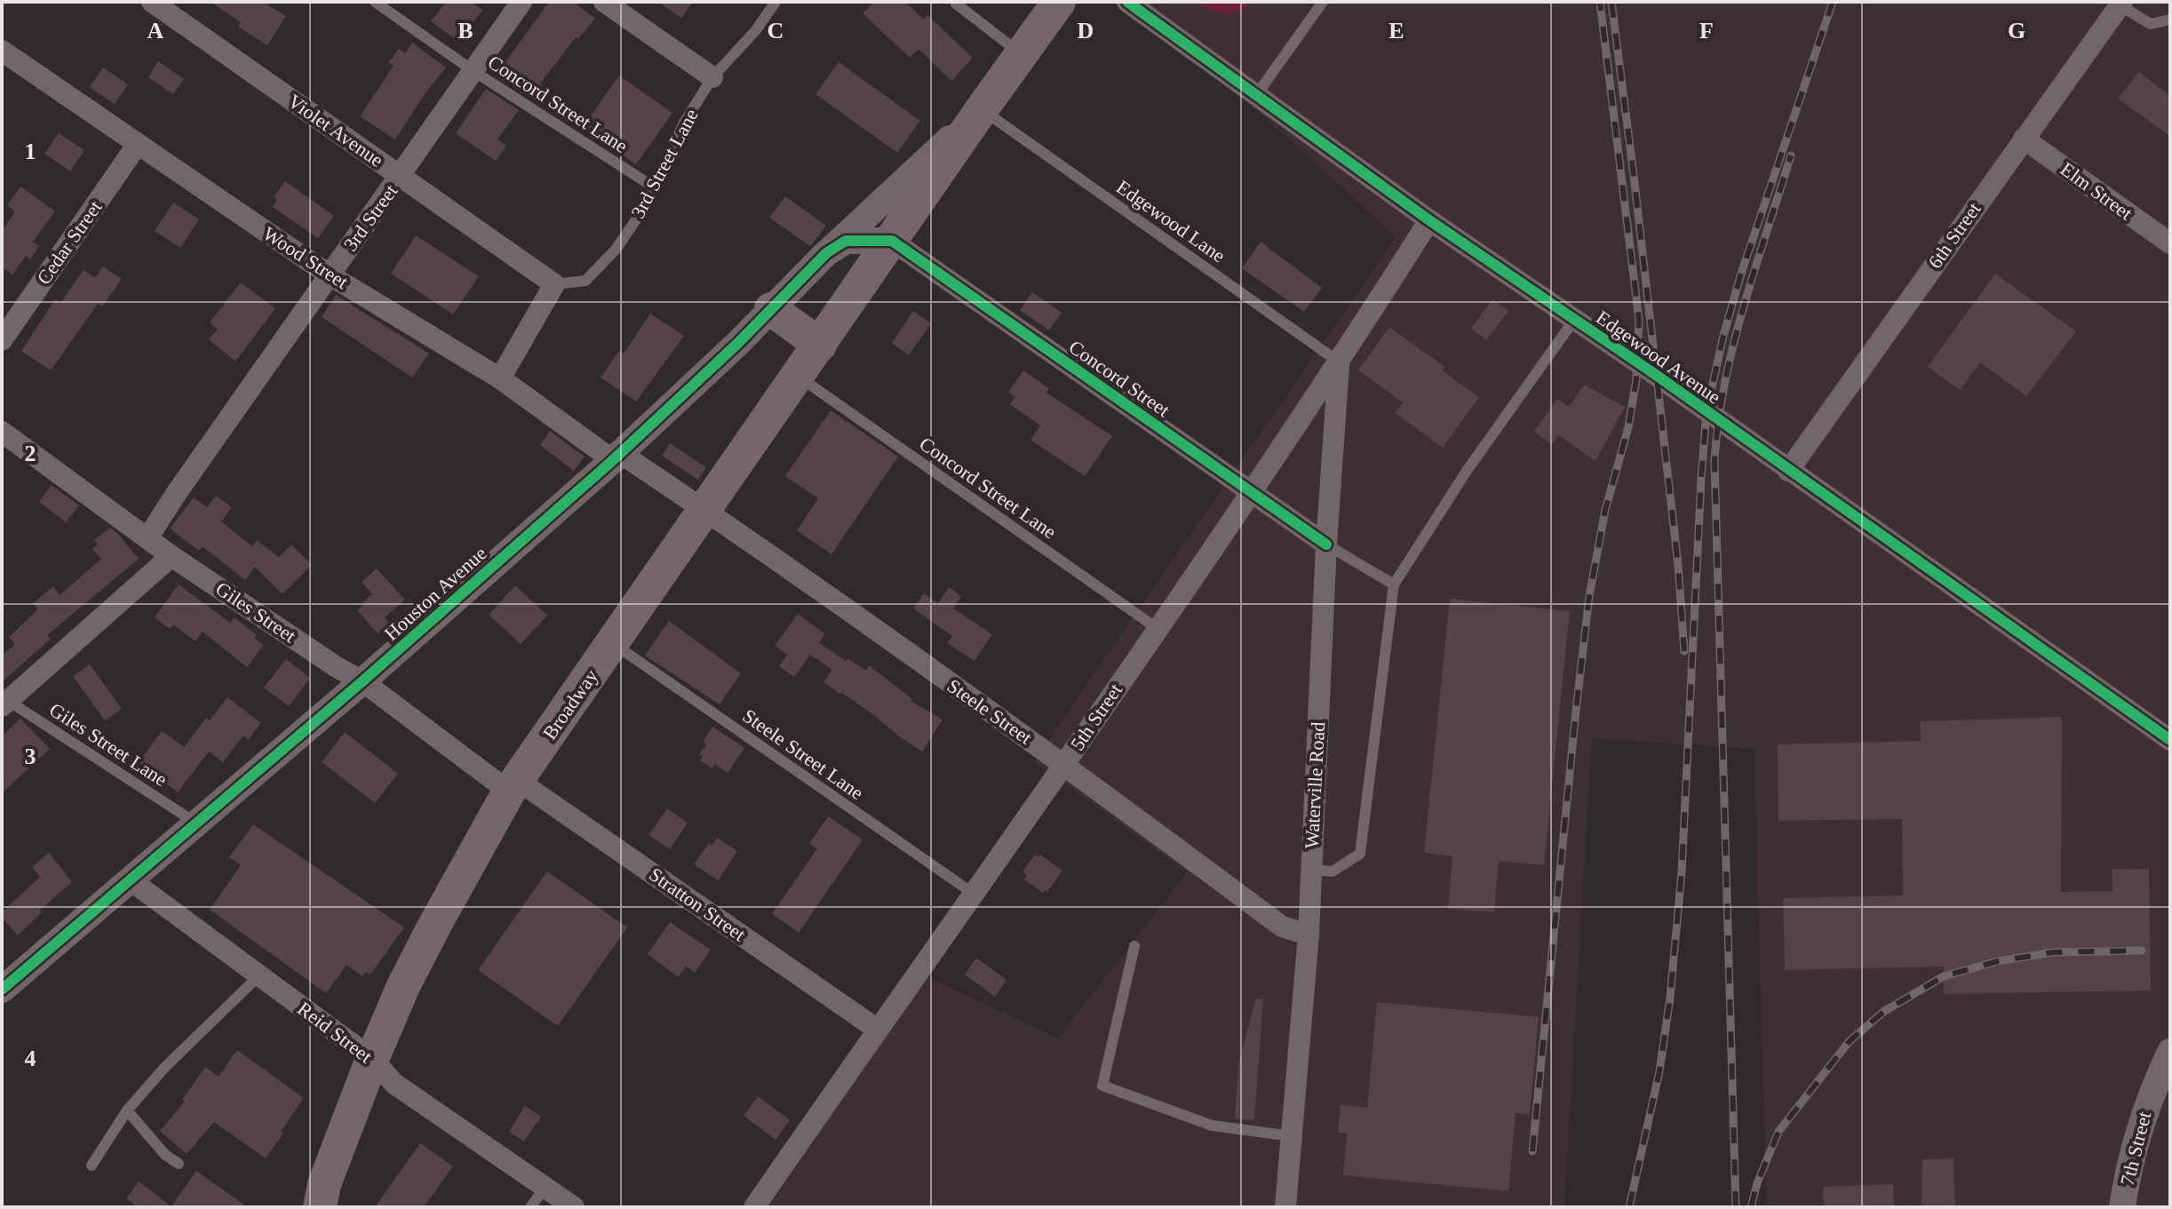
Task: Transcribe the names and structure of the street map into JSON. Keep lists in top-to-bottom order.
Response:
{
  "streets": {
    "main road": ["Broadway"],
    "street": [
      "Violet Avenue",
      "Elm Street",
      "3rd Street",
      "6th Street",
      "Cedar Street",
      "Wood Street",
      "Edgewood Avenue",
      "Concord Street",
      "Houston Avenue",
      "Giles Street",
      "Steele Street",
      "5th Street",
      "Waterville Road",
      "Stratton Street",
      "Reid Street",
      "7th Street"
    ],
    "lane": [
      "Concord Street Lane",
      "3rd Street Lane",
      "Edgewood Lane",
      "Giles Street Lane",
      "Steele Street Lane"
    ]
  },
  "crossings": [
    ["Concord Street Lane", "3rd Street Lane"],
    ["Concord Street Lane", "3rd Street"],
    ["Concord Street Lane", "Broadway"],
    ["Concord Street Lane", "5th Street"],
    ["Violet Avenue", "3rd Street Lane"],
    ["Violet Avenue", "3rd Street"],
    ["Elm Street", "6th Street"],
    ["3rd Street", "Wood Street"],
    ["3rd Street", "Giles Street"],
    ["Edgewood Lane", "Broadway"],
    ["Edgewood Lane", "5th Street"],
    ["Edgewood Lane", "Waterville Road"],
    ["6th Street", "Edgewood Avenue"],
    ["Cedar Street", "Wood Street"],
    ["Wood Street", "Houston Avenue"],
    ["Wood Street", "Broadway"],
    ["Wood Street", "Steele Street"],
    ["Edgewood Avenue", "5th Street"],
    ["Concord Street", "Houston Avenue"],
    ["Concord Street", "Broadway"],
    ["Concord Street", "5th Street"],
    ["Concord Street", "Waterville Road"],
    ["Houston Avenue", "Giles Street"],
    ["Houston Avenue", "Broadway"],
    ["Houston Avenue", "Giles Street Lane"],
    ["Houston Avenue", "Reid Street"],
    ["Giles Street", "Broadway"],
    ["Giles Street", "Stratton Street"],
    ["Broadway", "Steele Street"],
    ["Broadway", "Steele Street Lane"],
    ["Broadway", "Stratton Street"],
    ["Broadway", "Reid Street"],
    ["Steele Street", "5th Street"],
    ["Steele Street", "Waterville Road"],
    ["5th Street", "Steele Street Lane"],
    ["5th Street", "Waterville Road"],
    ["5th Street", "Stratton Street"]
  ],
  "grid": {
    "columns": [
      "A",
      "B",
      "C",
      "D",
      "E",
      "F",
      "G"
    ],
    "rows": [
      "1",
      "2",
      "3",
      "4"
    ]
  }
}
